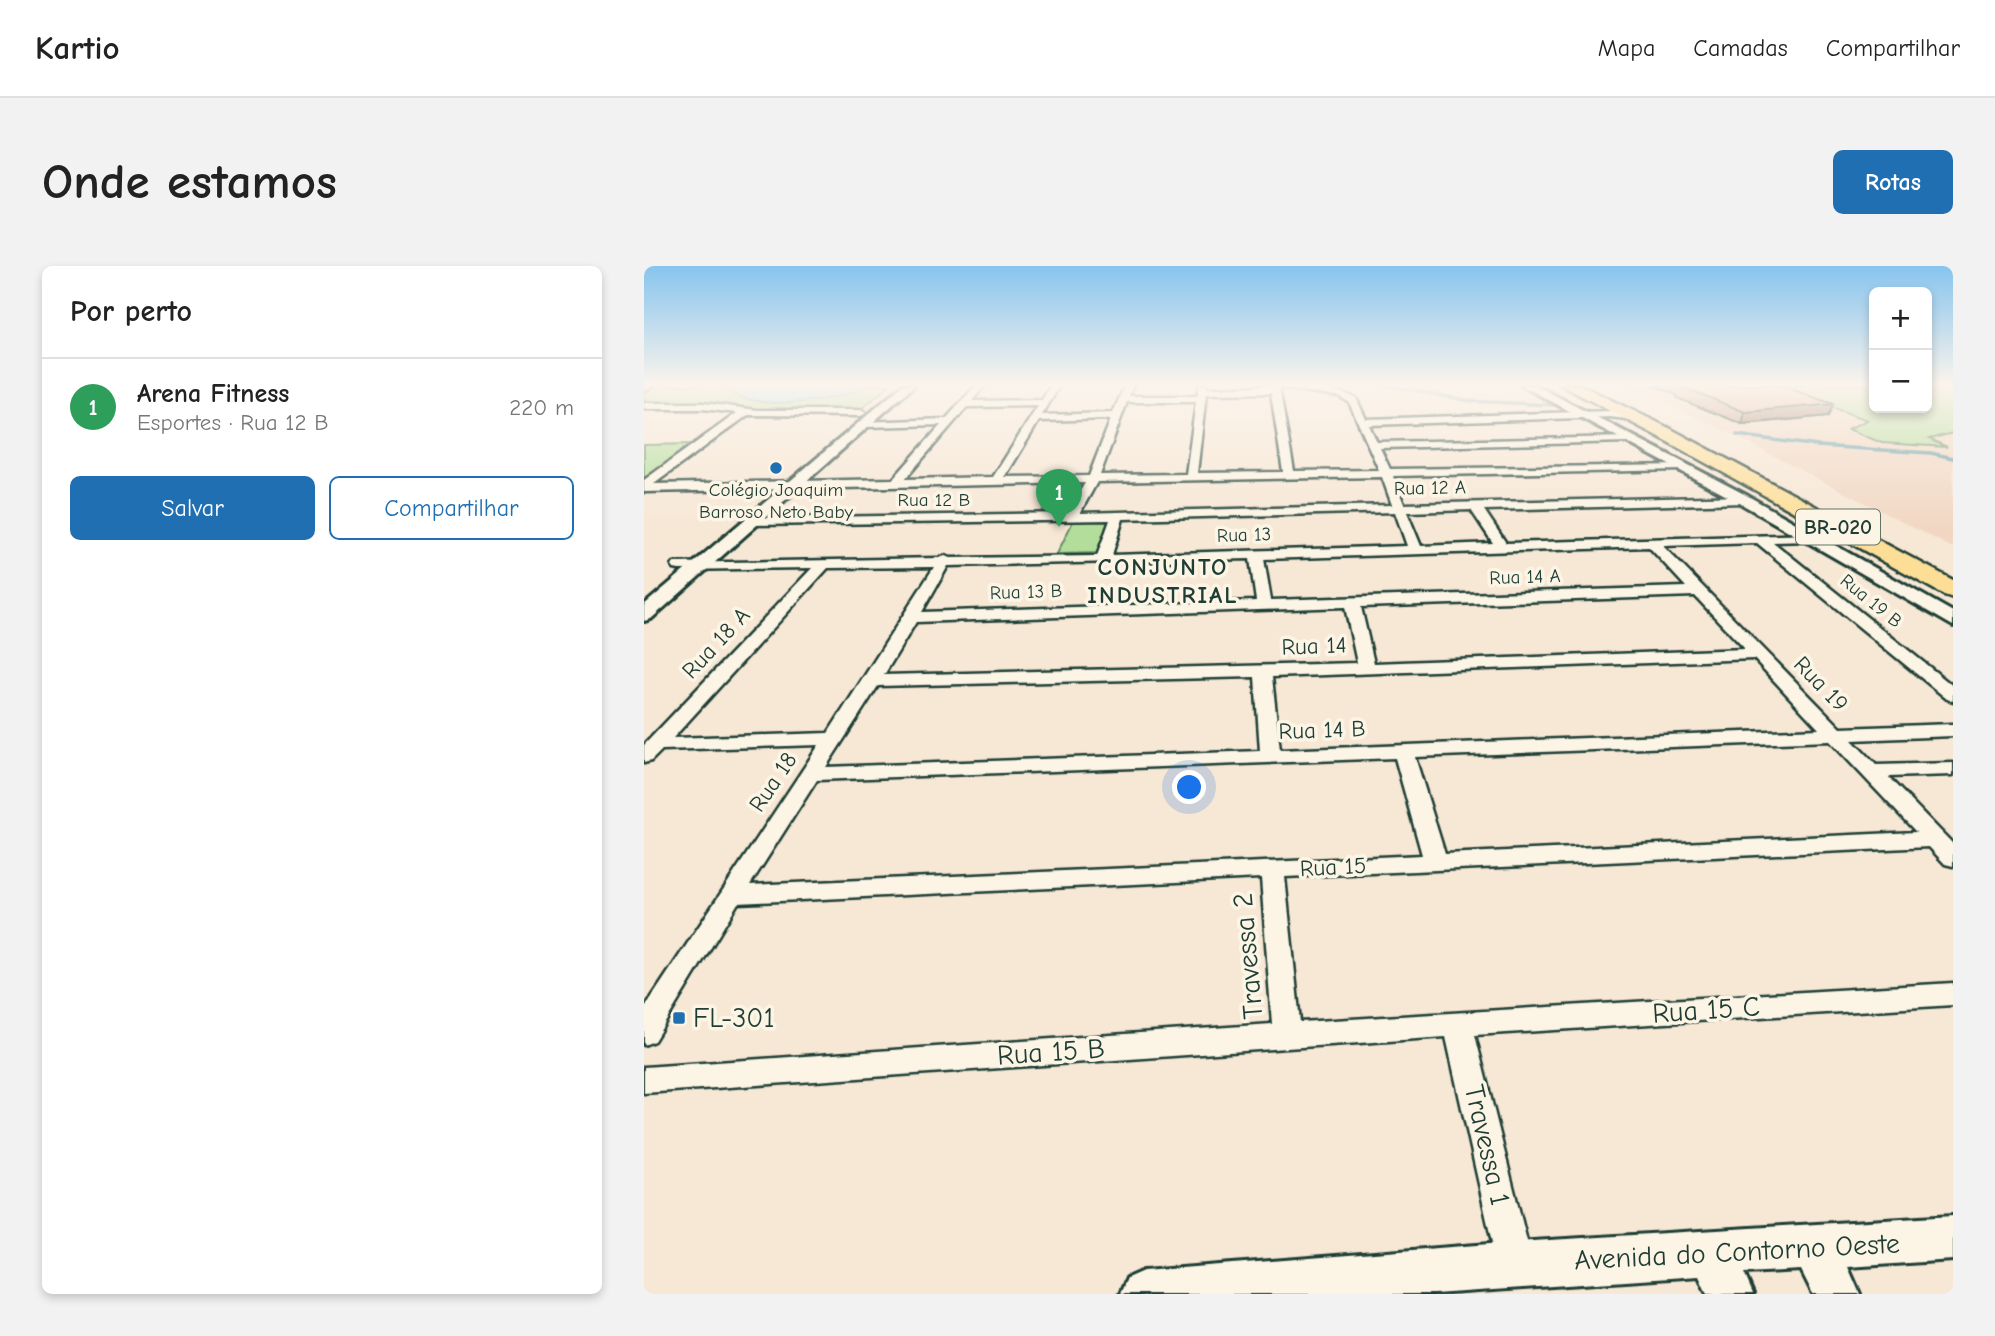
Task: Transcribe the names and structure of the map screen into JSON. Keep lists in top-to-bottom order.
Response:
{
  "streets": {
    "highway": ["BR-020"],
    "street": [
      "Rua 12 A",
      "Rua 12 B",
      "Rua 13",
      "Rua 14 A",
      "Rua 13 B",
      "Rua 19 B",
      "Rua 18 A",
      "Rua 14",
      "Rua 19",
      "Rua 14 B",
      "Rua 18",
      "Rua 15",
      "Travessa 2",
      "Rua 15 C",
      "Rua 15 B",
      "Travessa 1",
      "Avenida do Contorno Oeste"
    ]
  },
  "crossings": [
    ["Rua 12 A", "Rua 12 B"],
    ["Rua 13", "Rua 19 B"],
    ["Rua 13", "Rua 18 A"],
    ["Rua 13", "Rua 19"],
    ["Rua 13", "Rua 18"],
    ["Rua 14 A", "Rua 13 B"],
    ["Rua 14 A", "Rua 19"],
    ["Rua 13 B", "Rua 18"],
    ["Rua 14", "Rua 19"],
    ["Rua 14", "Rua 18"],
    ["Rua 19", "Rua 14 B"],
    ["Rua 19", "Rua 15"],
    ["Rua 14 B", "Rua 18"],
    ["Rua 18", "Rua 15"],
    ["Rua 15", "Travessa 2"],
    ["Travessa 2", "Rua 15 B"],
    ["Rua 15 C", "Rua 15 B"],
    ["Rua 15 C", "Travessa 1"],
    ["Rua 15 B", "Travessa 1"],
    ["Travessa 1", "Avenida do Contorno Oeste"]
  ],
  "districts": ["CONJUNTO INDUSTRIAL"],
  "places": {
    "other": ["Colégio Joaquim Barroso Neto Baby"],
    "transit": ["FL-301"]
  },
  "page": {
    "header": "Kartio",
    "nav": ["Mapa", "Camadas", "Compartilhar"],
    "buttons": [
      "Rotas",
      ["Salvar", "Compartilhar"]
    ],
    "title": "Onde estamos",
    "heading": "Por perto",
    "map_buttons": ["+", "−"],
    "list": [
      {
        "mark": "1",
        "name": "Arena Fitness",
        "note": "Esportes · Rua 12 B",
        "value": "220 m"
      }
    ],
    "pins": "1"
  }
}
